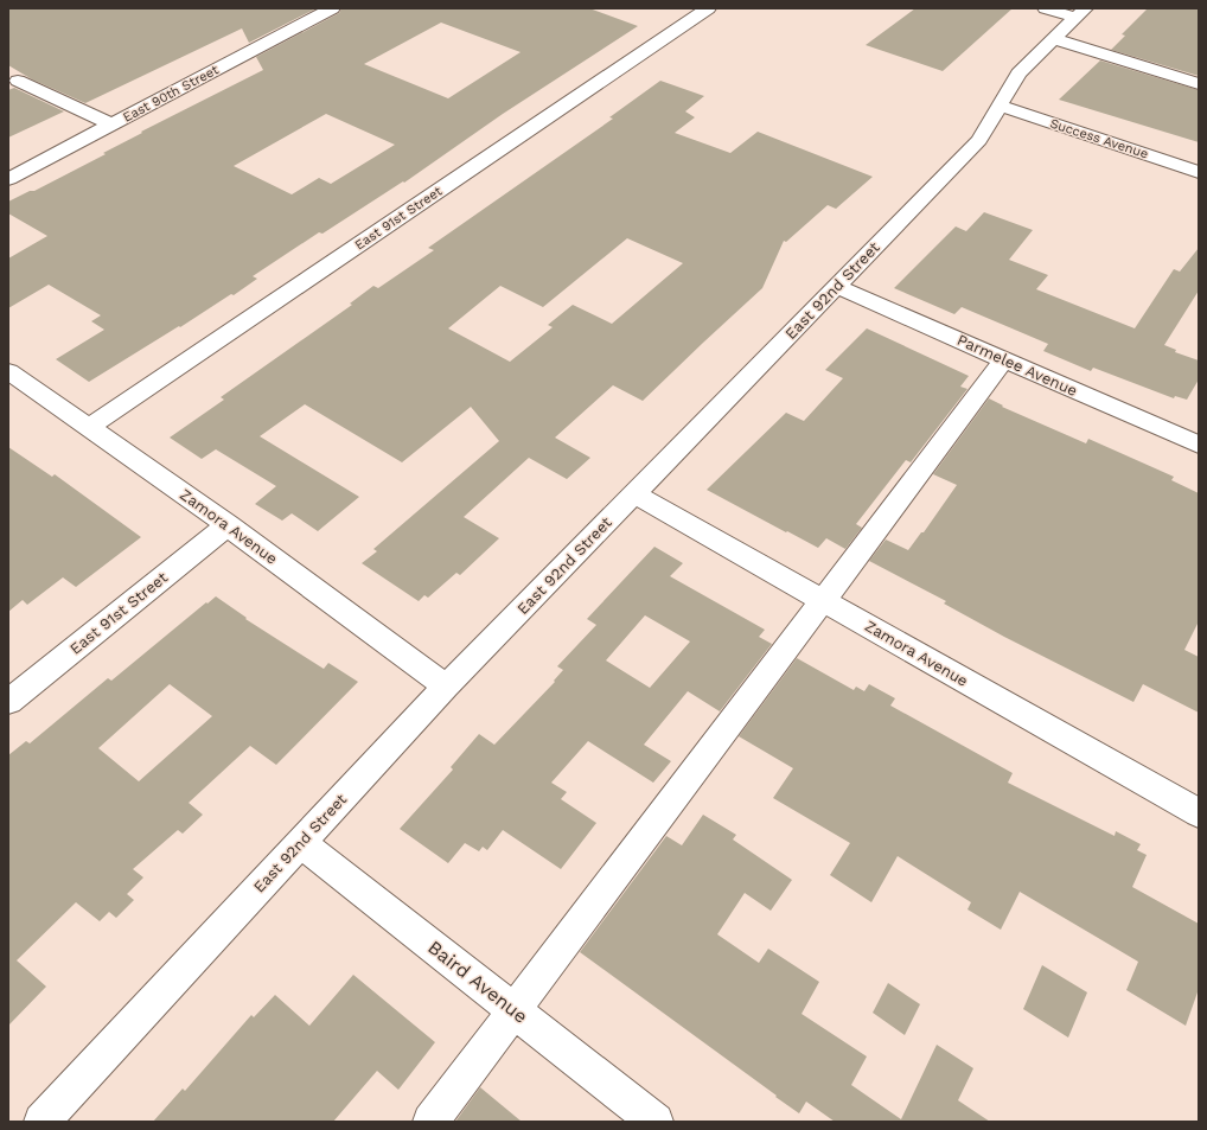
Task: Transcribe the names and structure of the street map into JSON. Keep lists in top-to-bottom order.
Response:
{
  "streets": {
    "street": [
      "East 90th Street",
      "Success Avenue",
      "East 91st Street",
      "East 92nd Street",
      "Parmelee Avenue",
      "Zamora Avenue",
      "Baird Avenue"
    ]
  },
  "crossings": [
    ["Success Avenue", "East 92nd Street"],
    ["East 91st Street", "Zamora Avenue"],
    ["East 92nd Street", "Parmelee Avenue"],
    ["East 92nd Street", "Zamora Avenue"],
    ["East 92nd Street", "Baird Avenue"]
  ]
}
